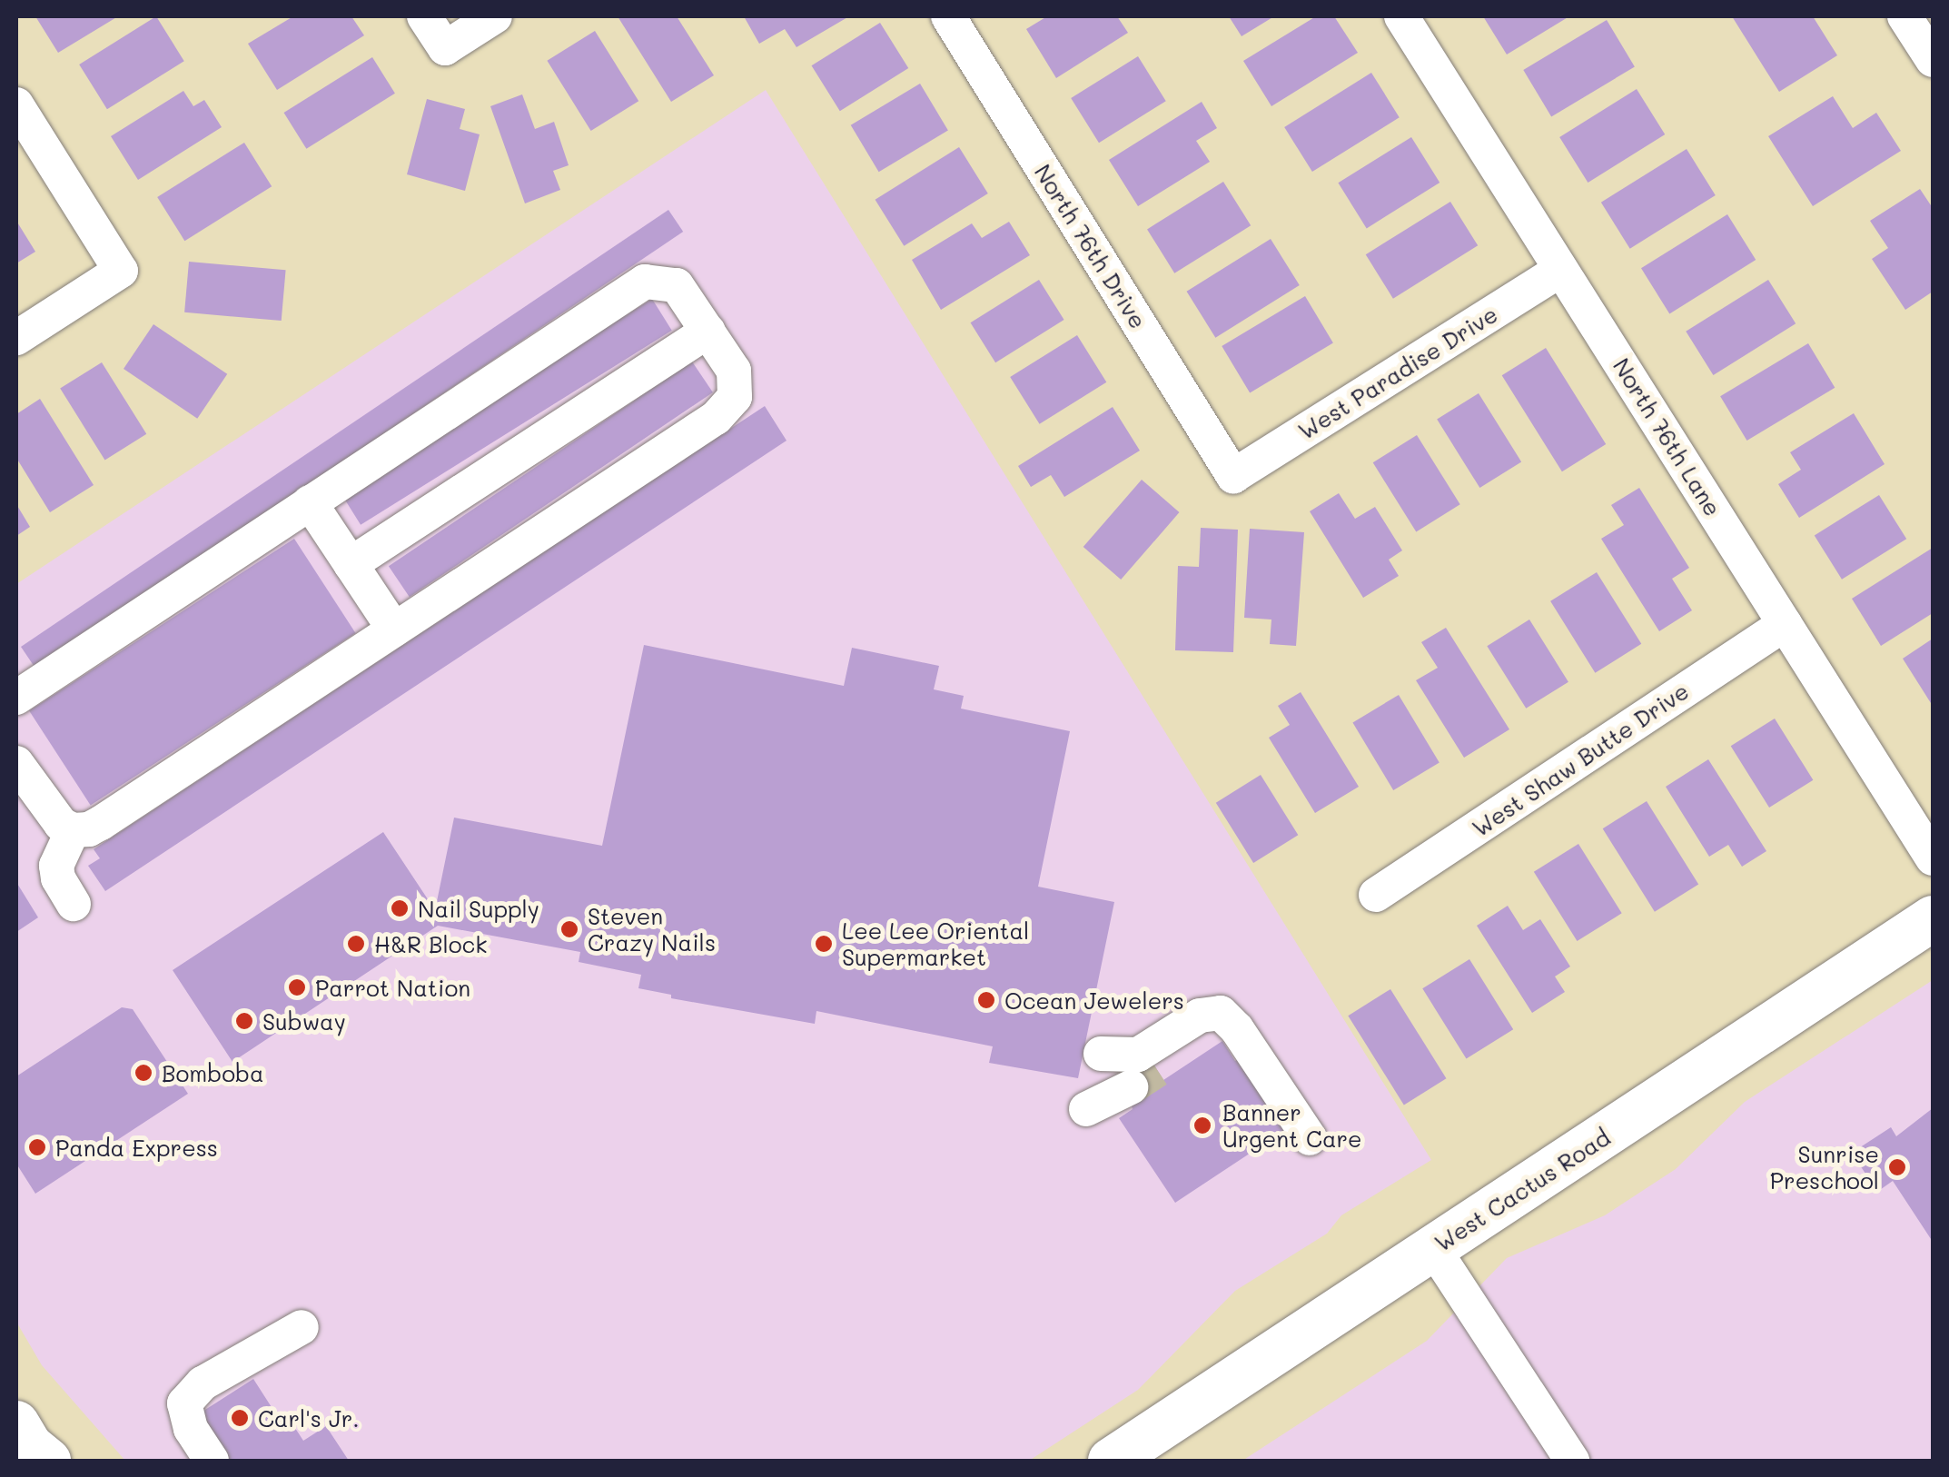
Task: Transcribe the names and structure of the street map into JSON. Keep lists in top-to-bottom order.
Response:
{
  "streets": {
    "main road": ["West Cactus Road"],
    "street": [
      "North 76th Drive",
      "West Paradise Drive",
      "North 76th Lane",
      "West Shaw Butte Drive"
    ]
  },
  "crossings": [
    ["North 76th Drive", "West Paradise Drive"],
    ["West Paradise Drive", "North 76th Lane"],
    ["North 76th Lane", "West Shaw Butte Drive"]
  ],
  "places": [
    "Nail Supply",
    "Steven Crazy Nails",
    "H&R Block",
    "Lee Lee Oriental Supermarket",
    "Parrot Nation",
    "Ocean Jewelers",
    "Subway",
    "Bomboba",
    "Banner Urgent Care",
    "Panda Express",
    "Sunrise Preschool",
    "Carl's Jr."
  ]
}
